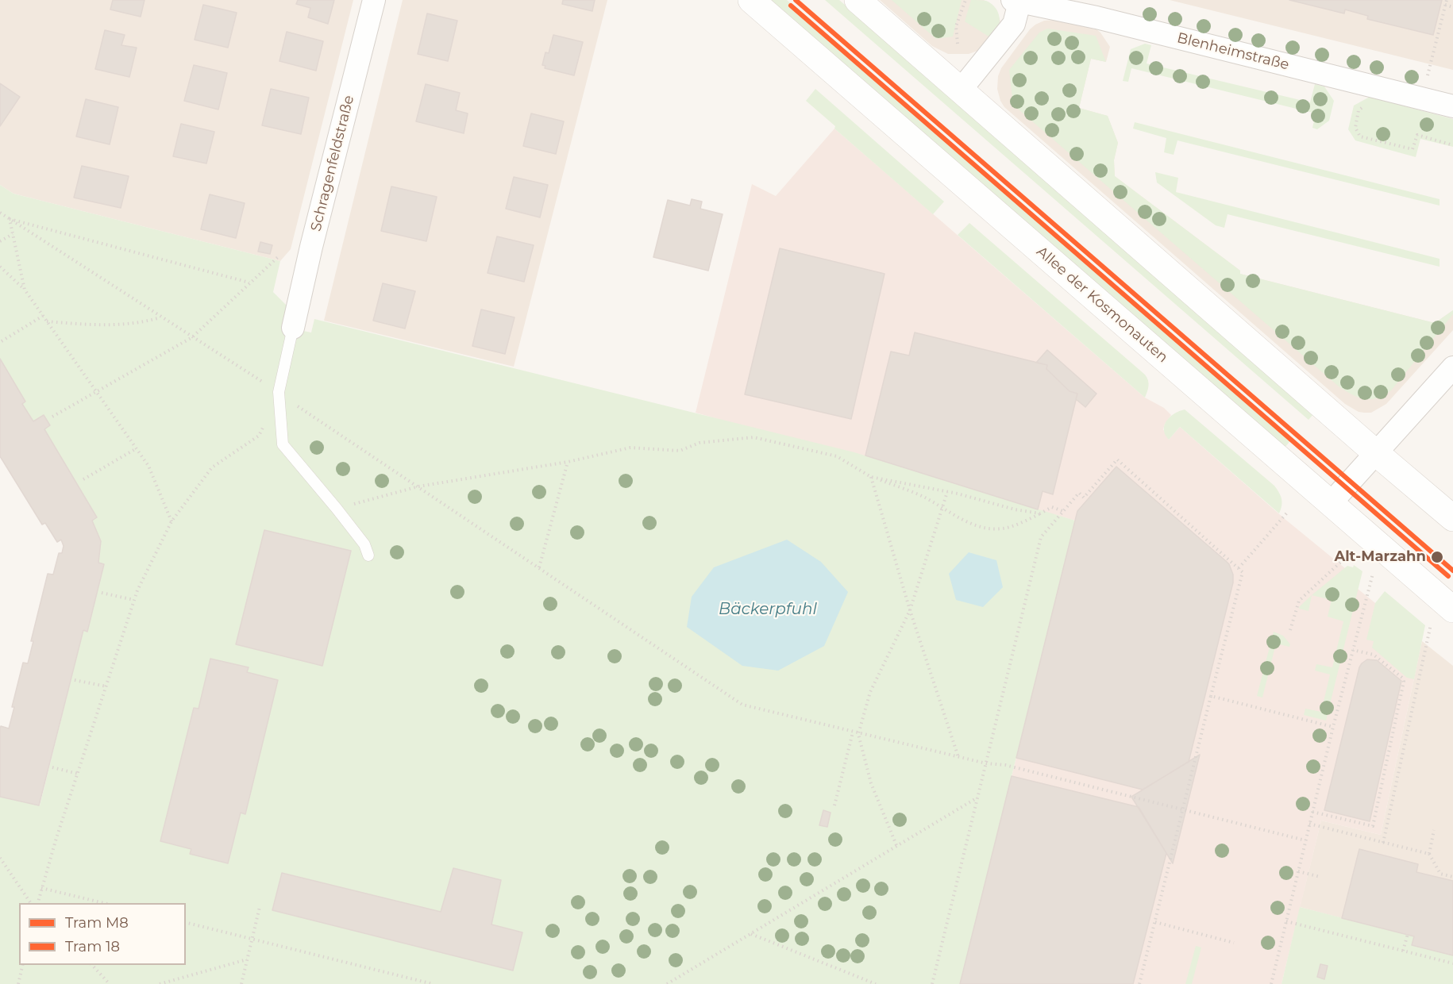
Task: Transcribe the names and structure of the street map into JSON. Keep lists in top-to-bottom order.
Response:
{
  "streets": {
    "main road": ["Allee der Kosmonauten"],
    "street": ["Blenheimstraße", "Schragenfeldstraße"]
  },
  "water": ["Bäckerpfuhl"],
  "places": ["Alt-Marzahn"],
  "lines": ["tram line M8", "tram line 18"],
  "legend": ["Tram M8", "Tram 18"]
}
